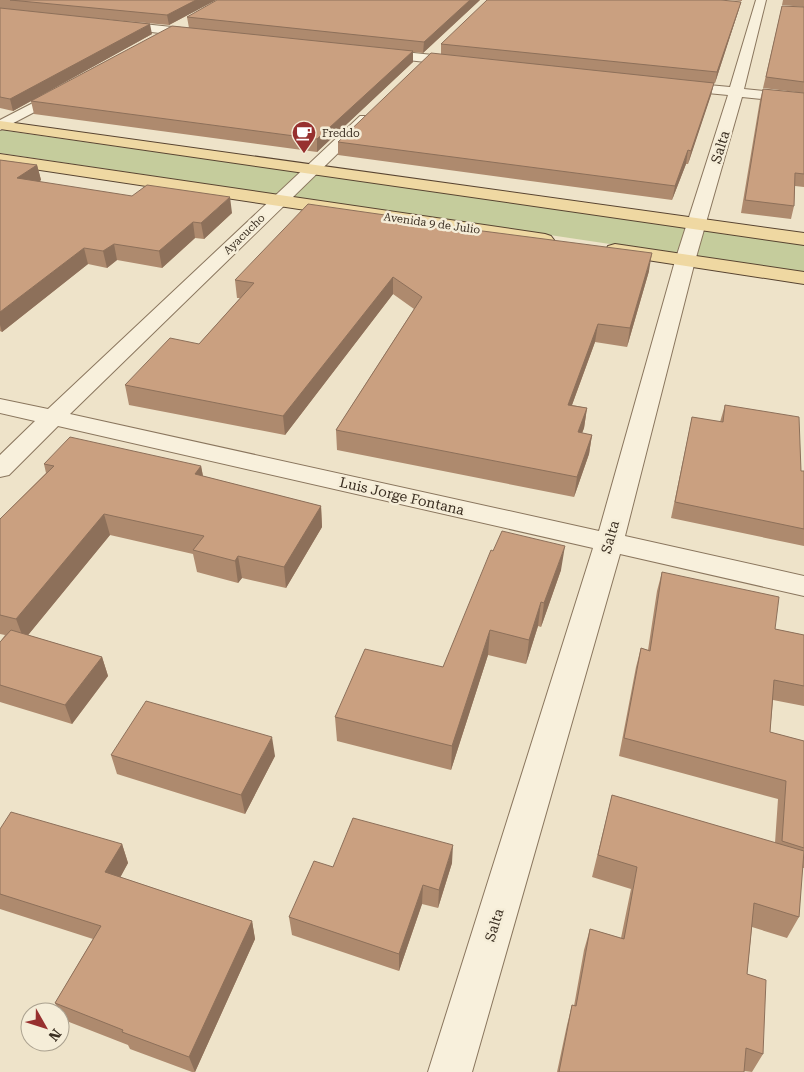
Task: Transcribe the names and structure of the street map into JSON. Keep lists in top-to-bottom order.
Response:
{
  "streets": {
    "main road": ["Avenida 9 de Julio"],
    "street": ["Salta", "Ayacucho", "Luis Jorge Fontana"]
  },
  "crossings": [
    ["Salta", "Luis Jorge Fontana"],
    ["Avenida 9 de Julio", "Ayacucho"],
    ["Ayacucho", "Luis Jorge Fontana"]
  ],
  "places": {
    "cafe": ["Freddo"]
  },
  "north": "bottom right"
}
